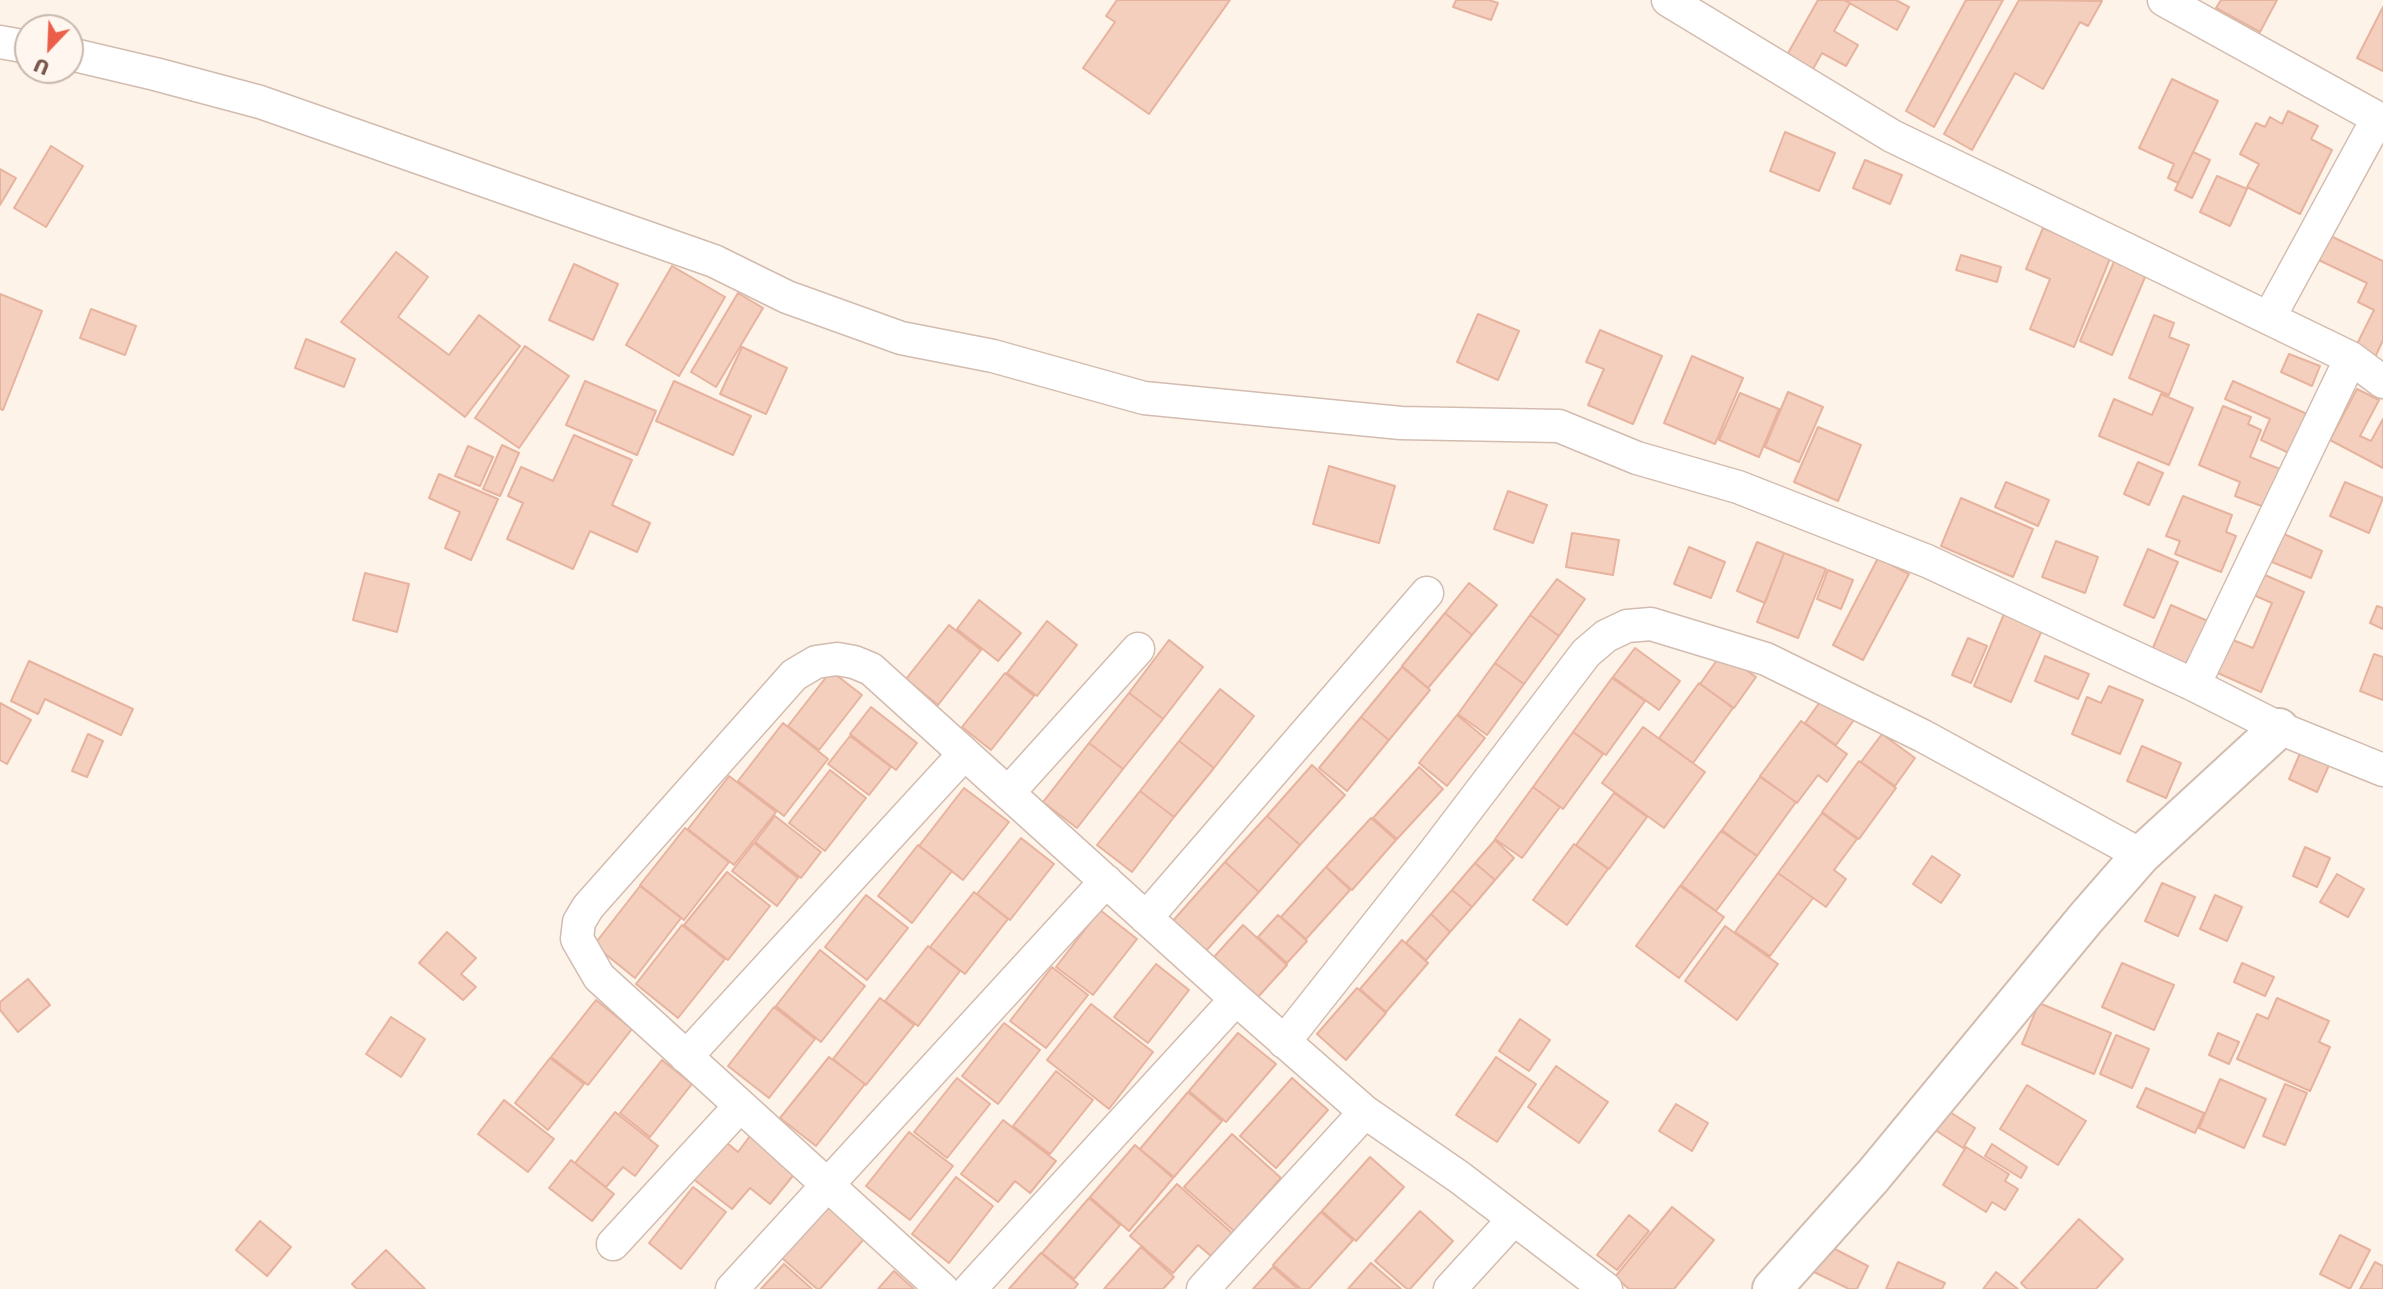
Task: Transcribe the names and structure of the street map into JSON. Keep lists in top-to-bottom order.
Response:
{
  "north": "bottom left"
}
